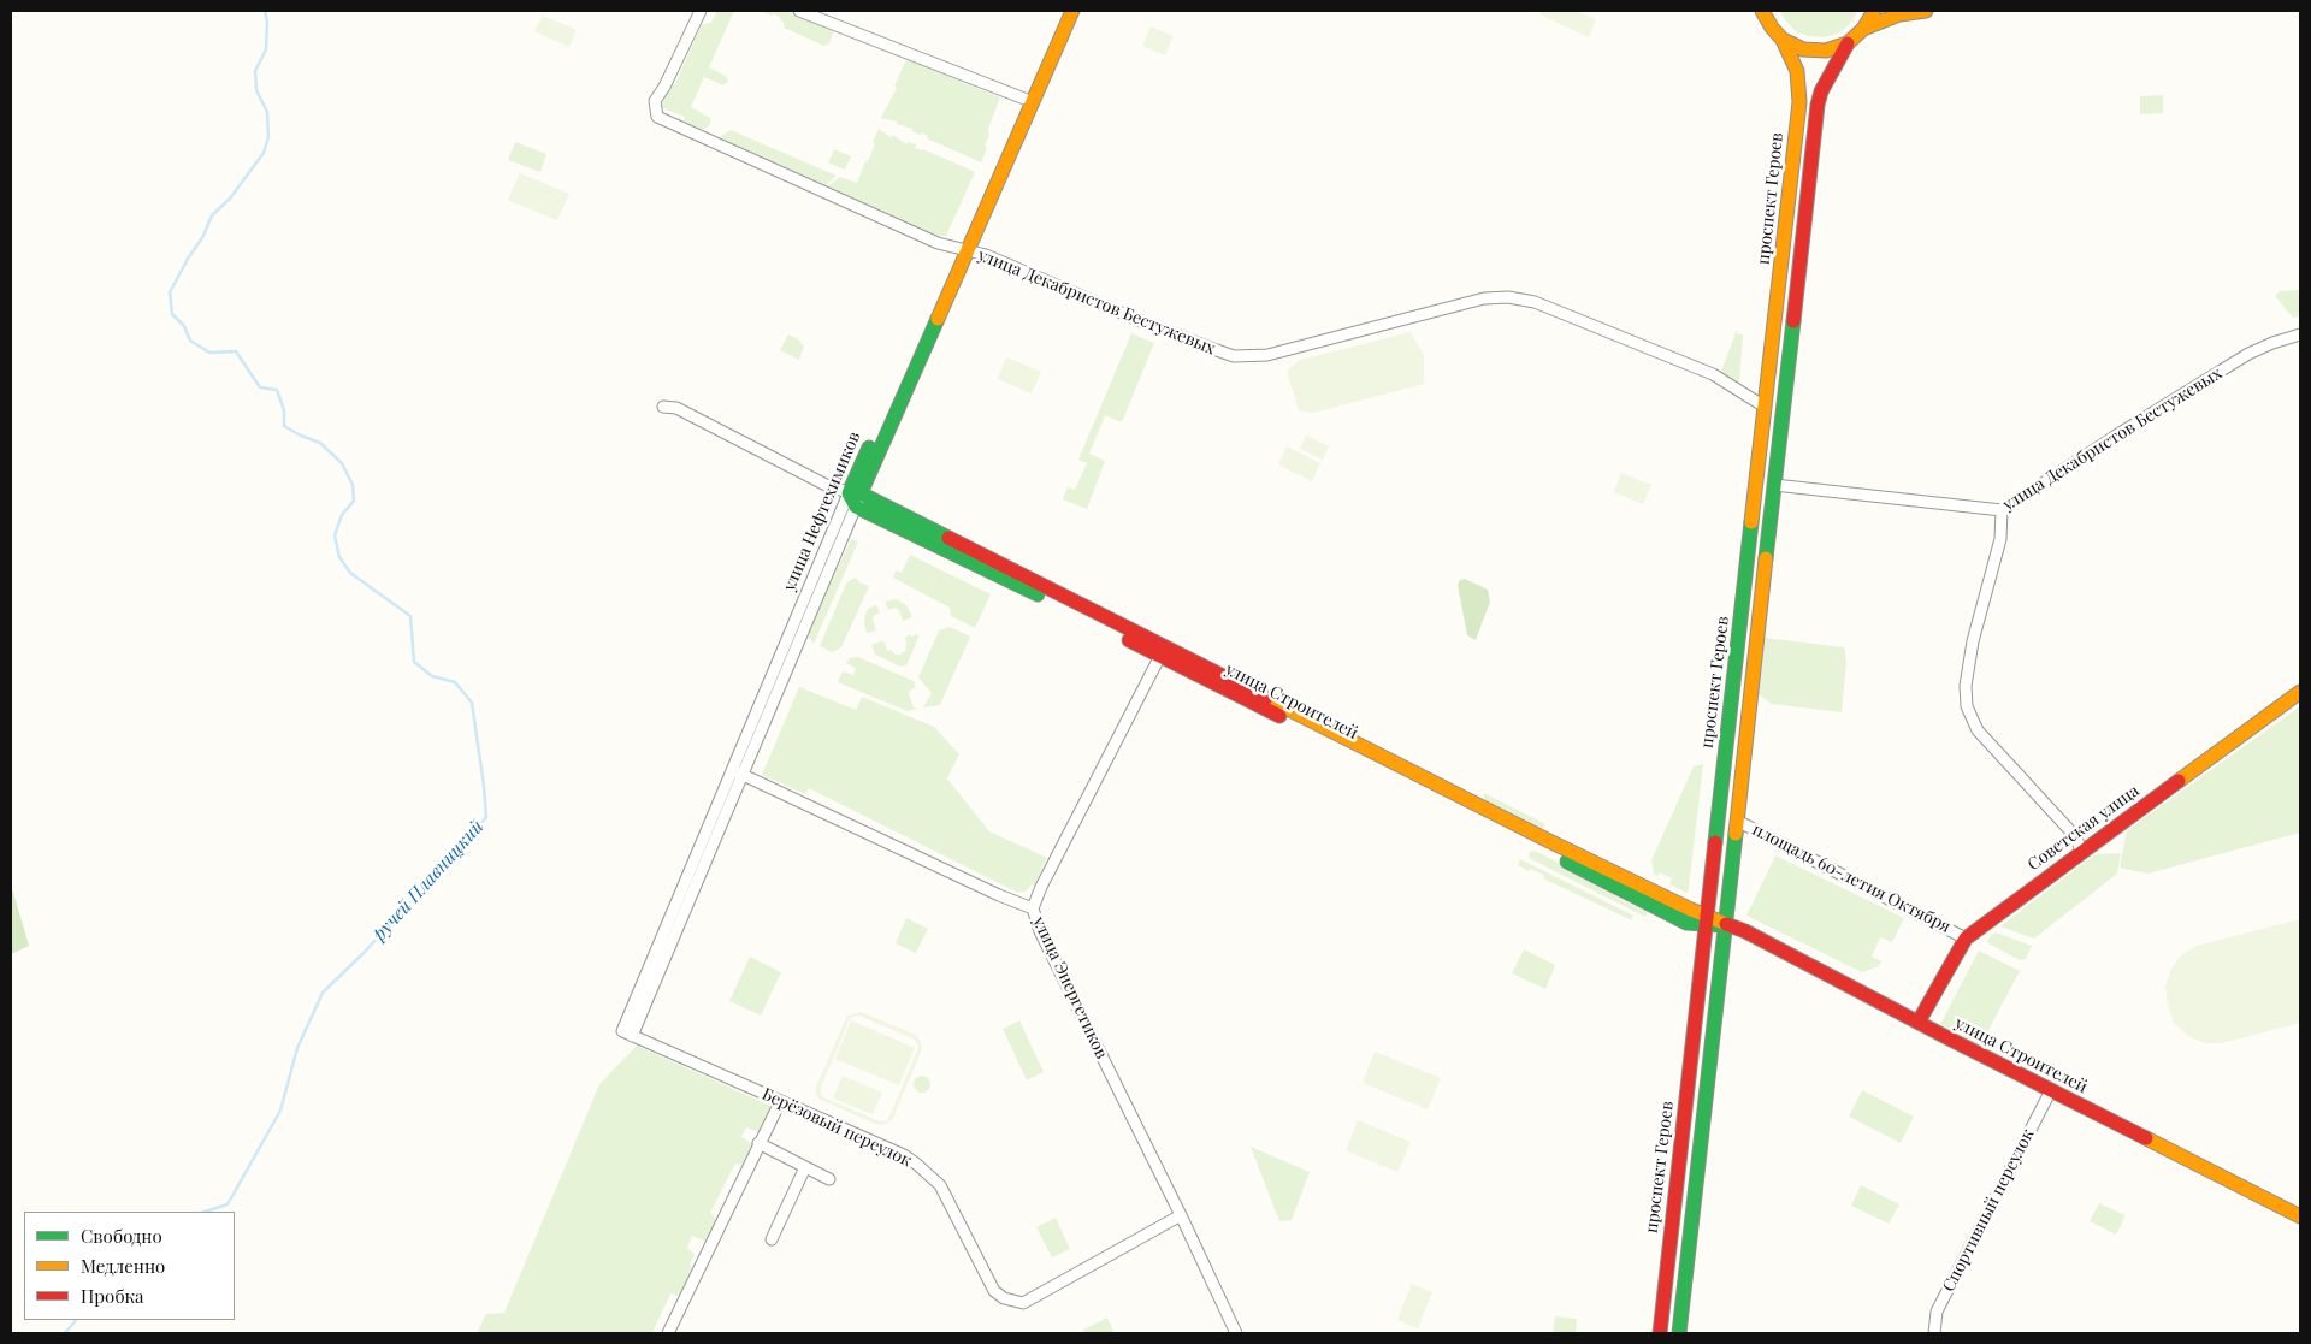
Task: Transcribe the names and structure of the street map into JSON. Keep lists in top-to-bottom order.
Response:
{
  "streets": {
    "street": [
      "проспект Героев",
      "улица Декабристов Бестужевых",
      "улица Нефтехимиков",
      "улица Строителей",
      "Советская улица",
      "площадь 60-летия Октября",
      "улица Энергетиков",
      "Берёзовый переулок",
      "Спортивный переулок"
    ]
  },
  "crossings": [
    ["проспект Героев", "улица Декабристов Бестужевых"],
    ["проспект Героев", "улица Строителей"],
    ["улица Декабристов Бестужевых", "улица Нефтехимиков"],
    ["улица Нефтехимиков", "улица Строителей"],
    ["улица Нефтехимиков", "улица Энергетиков"],
    ["улица Нефтехимиков", "Берёзовый переулок"],
    ["улица Строителей", "Советская улица"],
    ["улица Строителей", "Спортивный переулок"],
    ["Советская улица", "площадь 60-летия Октября"],
    ["улица Энергетиков", "Берёзовый переулок"]
  ],
  "water": ["ручей Плавницкий"],
  "legend": ["Свободно", "Медленно", "Пробка"]
}
